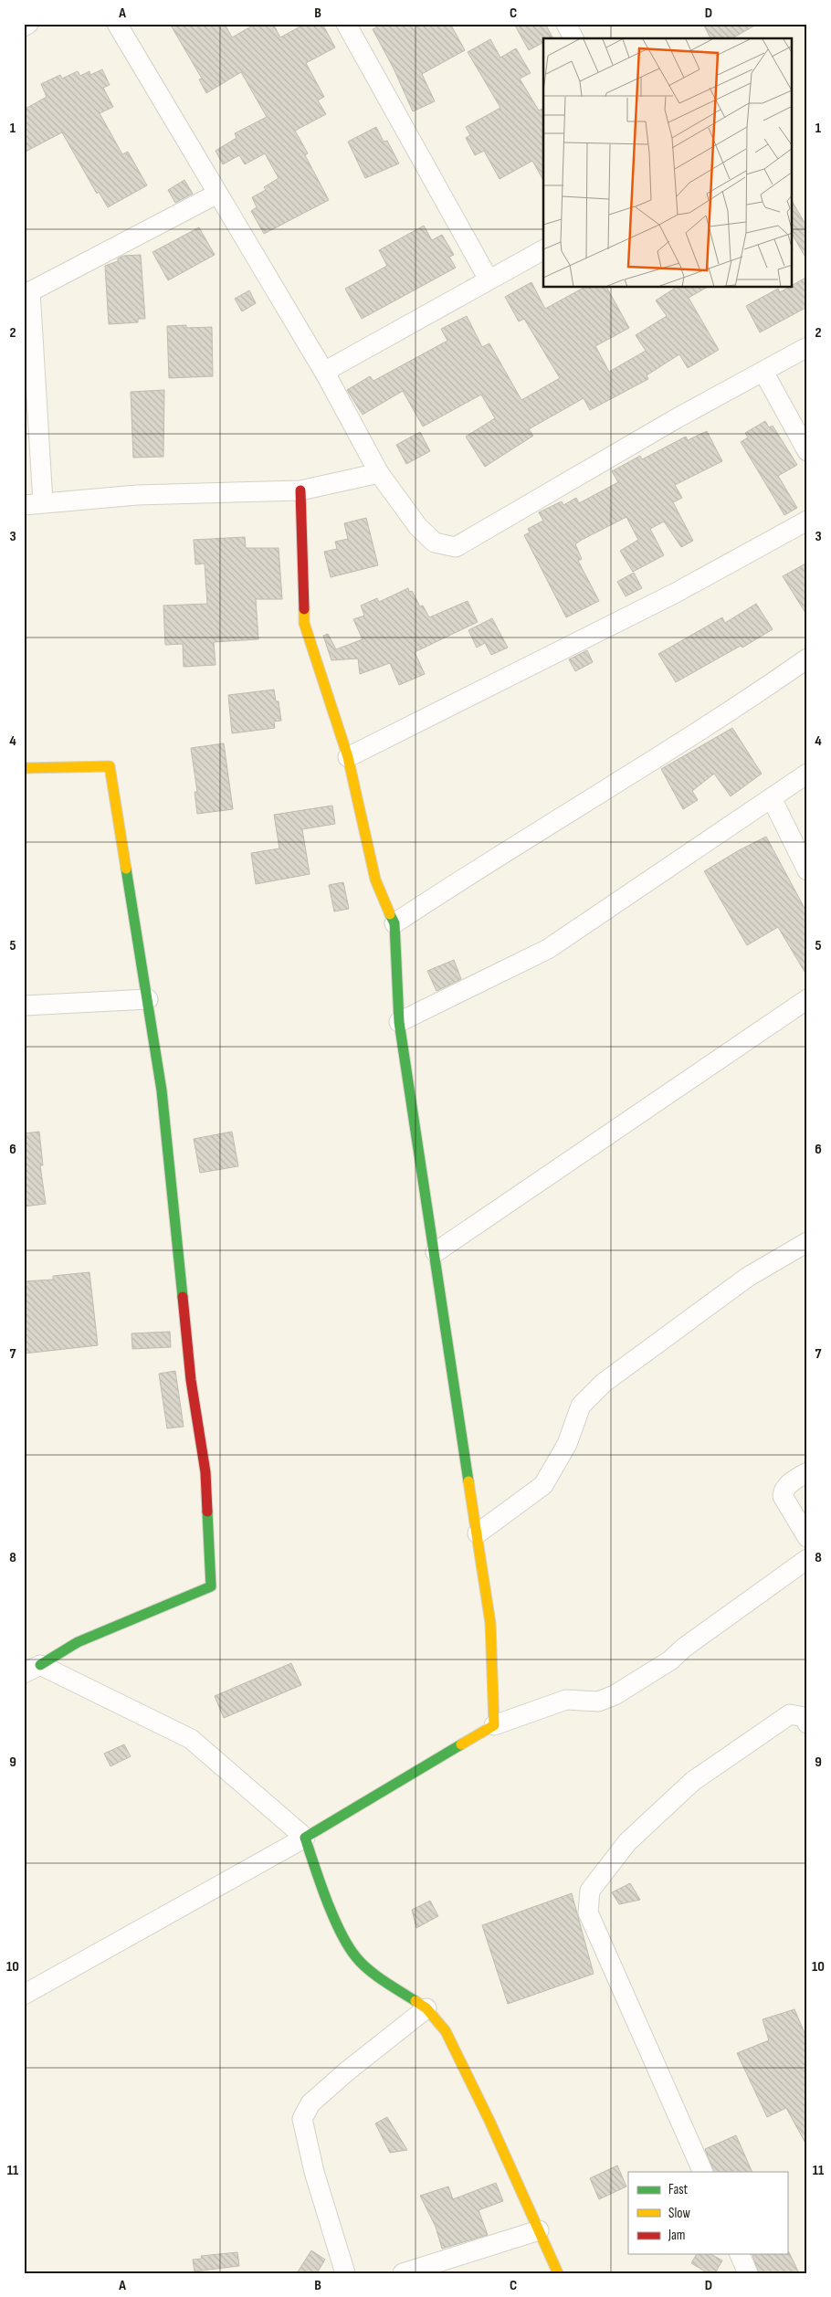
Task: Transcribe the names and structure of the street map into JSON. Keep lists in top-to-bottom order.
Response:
{
  "legend": ["Fast", "Slow", "Jam"],
  "grid": {
    "columns": [
      "A",
      "B",
      "C",
      "D"
    ],
    "rows": [
      "1",
      "2",
      "3",
      "4",
      "5",
      "6",
      "7",
      "8",
      "9",
      "10",
      "11"
    ]
  }
}
